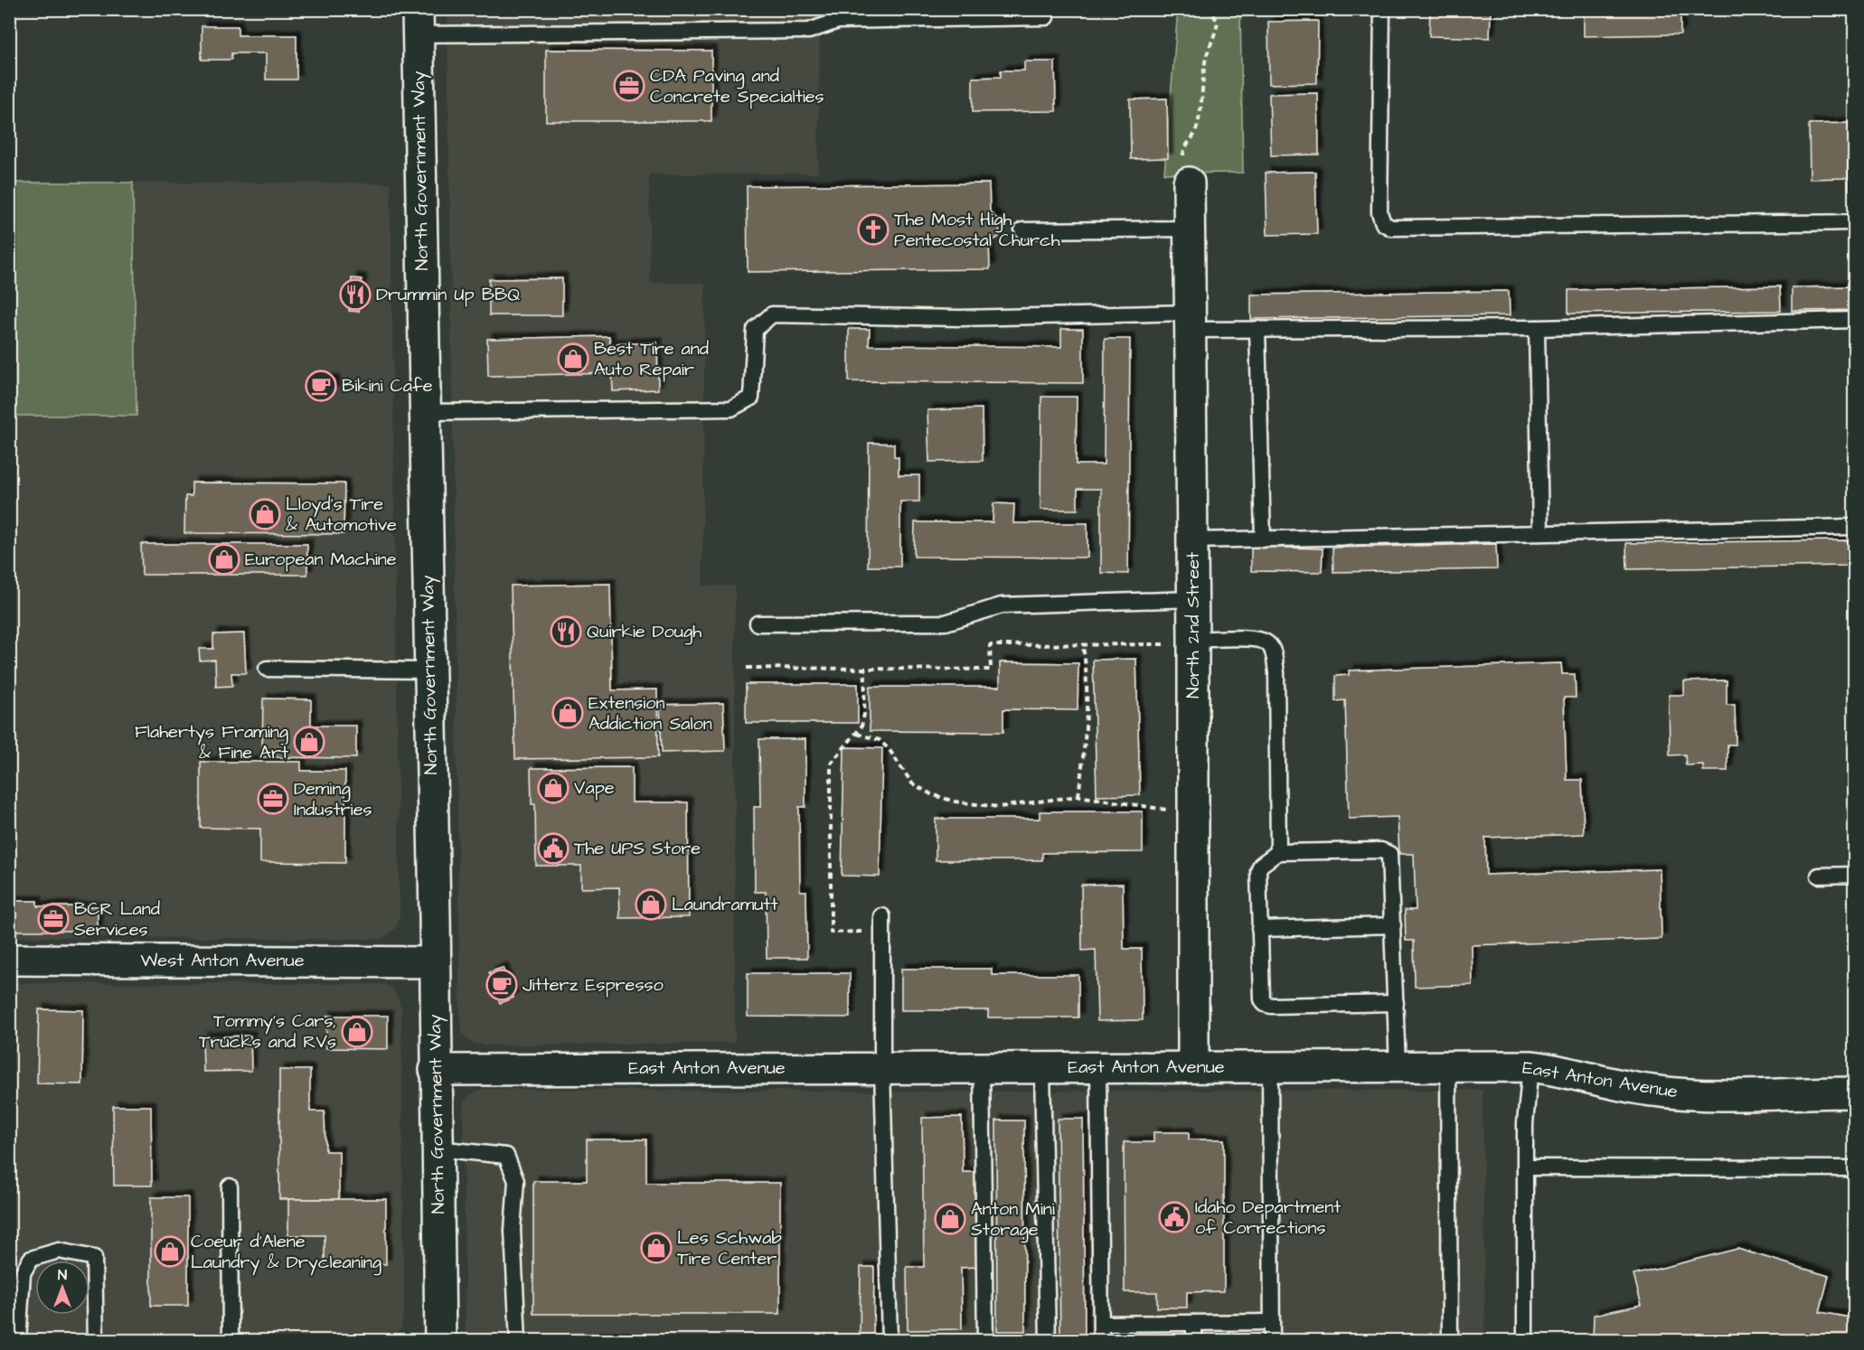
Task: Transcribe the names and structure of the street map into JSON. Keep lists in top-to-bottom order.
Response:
{
  "streets": {
    "street": [
      "North Government Way",
      "North 2nd Street",
      "West Anton Avenue",
      "East Anton Avenue"
    ]
  },
  "crossings": [
    ["North Government Way", "West Anton Avenue"],
    ["North Government Way", "East Anton Avenue"],
    ["North 2nd Street", "East Anton Avenue"]
  ],
  "places": {
    "office": ["CDA Paving and Concrete Specialties", "Deming Industries", "BCR Land Services"],
    "church": ["The Most High Pentecostal Church"],
    "restaurant": ["Drummin Up BBQ", "Quirkie Dough"],
    "shop": [
      "Best Tire and Auto Repair",
      "Lloyd's Tire & Automotive",
      "European Machine",
      "Extension Addiction Salon",
      "Flahertys Framing & Fine Art",
      "Vape",
      "Laundramutt",
      "Tommy's Cars, Trucks and RVs",
      "Anton Mini Storage",
      "Les Schwab Tire Center",
      "Coeur d'Alene Laundry & Drycleaning"
    ],
    "cafe": ["Bikini Cafe", "Jitterz Espresso"],
    "public building": ["The UPS Store", "Idaho Department of Corrections"]
  },
  "north": "top"
}
